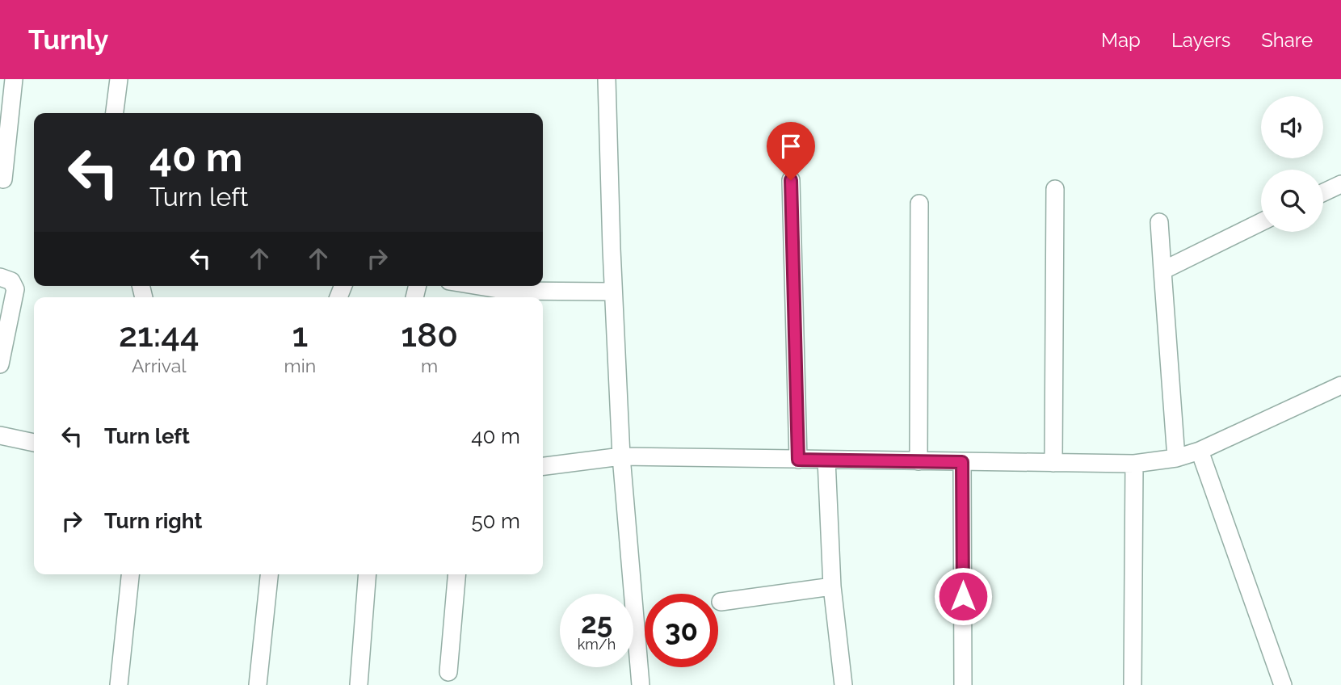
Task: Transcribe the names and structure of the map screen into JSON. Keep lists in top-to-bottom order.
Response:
{
  "page": {
    "header": "Turnly",
    "nav": ["Map", "Layers", "Share"],
    "turn": ["40 m", "Turn left"],
    "eta": [
      "21:44",
      "Arrival",
      "1",
      "min",
      "180",
      "m"
    ],
    "list": [
      {
        "name": "Turn left",
        "value": "40 m"
      },
      {
        "name": "Turn right",
        "value": "50 m"
      }
    ],
    "speed": "25 km/h",
    "limit": "30"
  }
}
